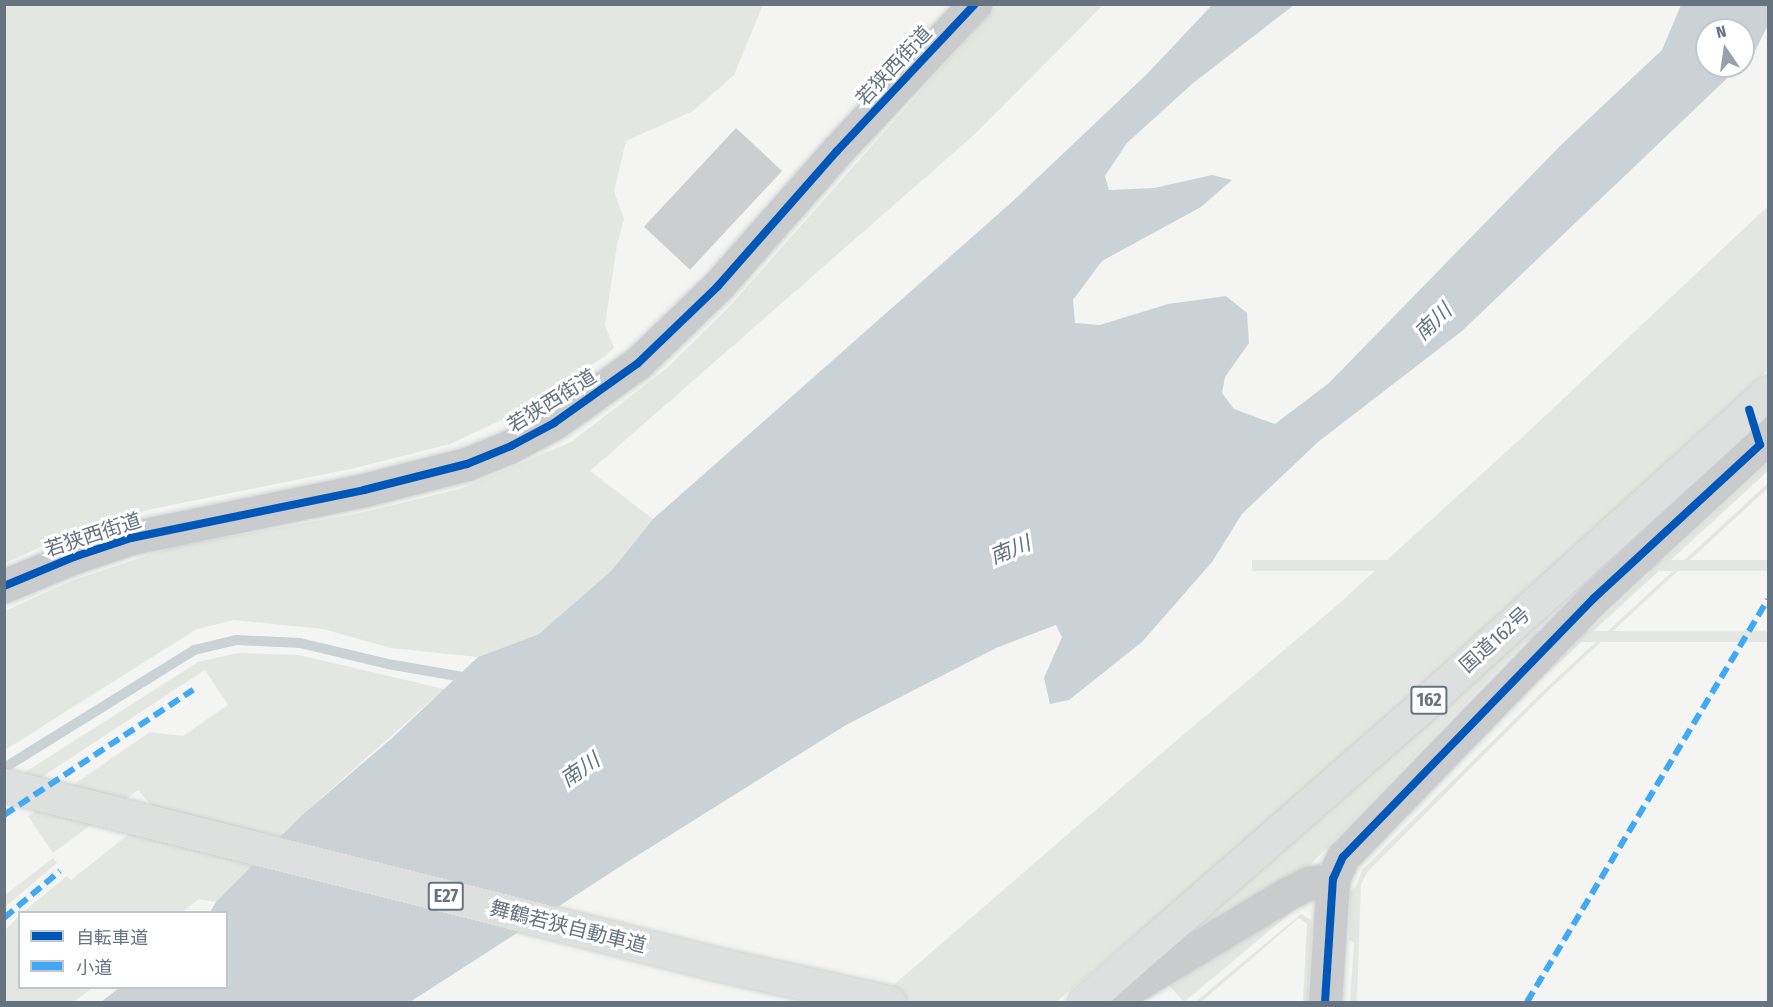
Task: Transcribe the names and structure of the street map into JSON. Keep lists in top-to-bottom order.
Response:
{
  "streets": {
    "highway": [
      "国道162号",
      "162",
      "E27",
      "舞鶴若狭自動車道"
    ],
    "street": ["若狭西街道"]
  },
  "water": ["南川"],
  "legend": ["自転車道", "小道"],
  "north": "top"
}
